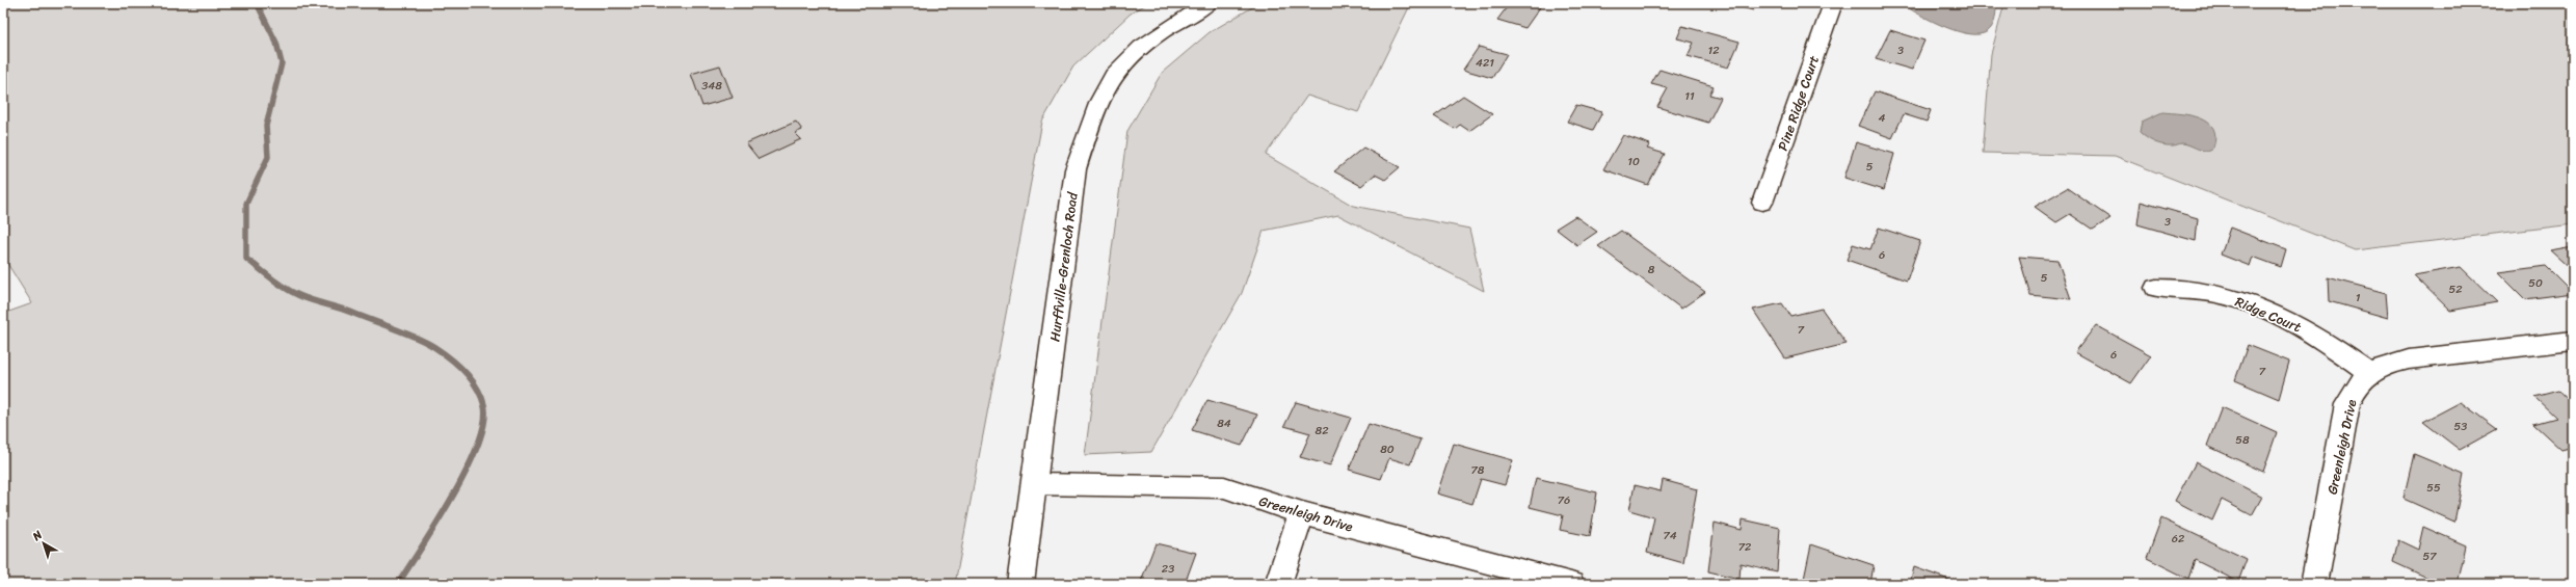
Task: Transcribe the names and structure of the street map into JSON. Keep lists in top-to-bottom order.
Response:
{
  "streets": {
    "street": [
      "Pine Ridge Court",
      "Hurffville-Grenloch Road",
      "Ridge Court",
      "Greenleigh Drive"
    ]
  },
  "crossings": [
    ["Hurffville-Grenloch Road", "Greenleigh Drive"],
    ["Ridge Court", "Greenleigh Drive"]
  ],
  "house_numbers": [
    "12",
    "3",
    "421",
    "348",
    "11",
    "4",
    "10",
    "5",
    "3",
    "6",
    "8",
    "5",
    "50",
    "52",
    "1",
    "7",
    "6",
    "7",
    "84",
    "53",
    "82",
    "58",
    "80",
    "78",
    "55",
    "76",
    "74",
    "62",
    "72",
    "57",
    "23"
  ],
  "north": "top left"
}
